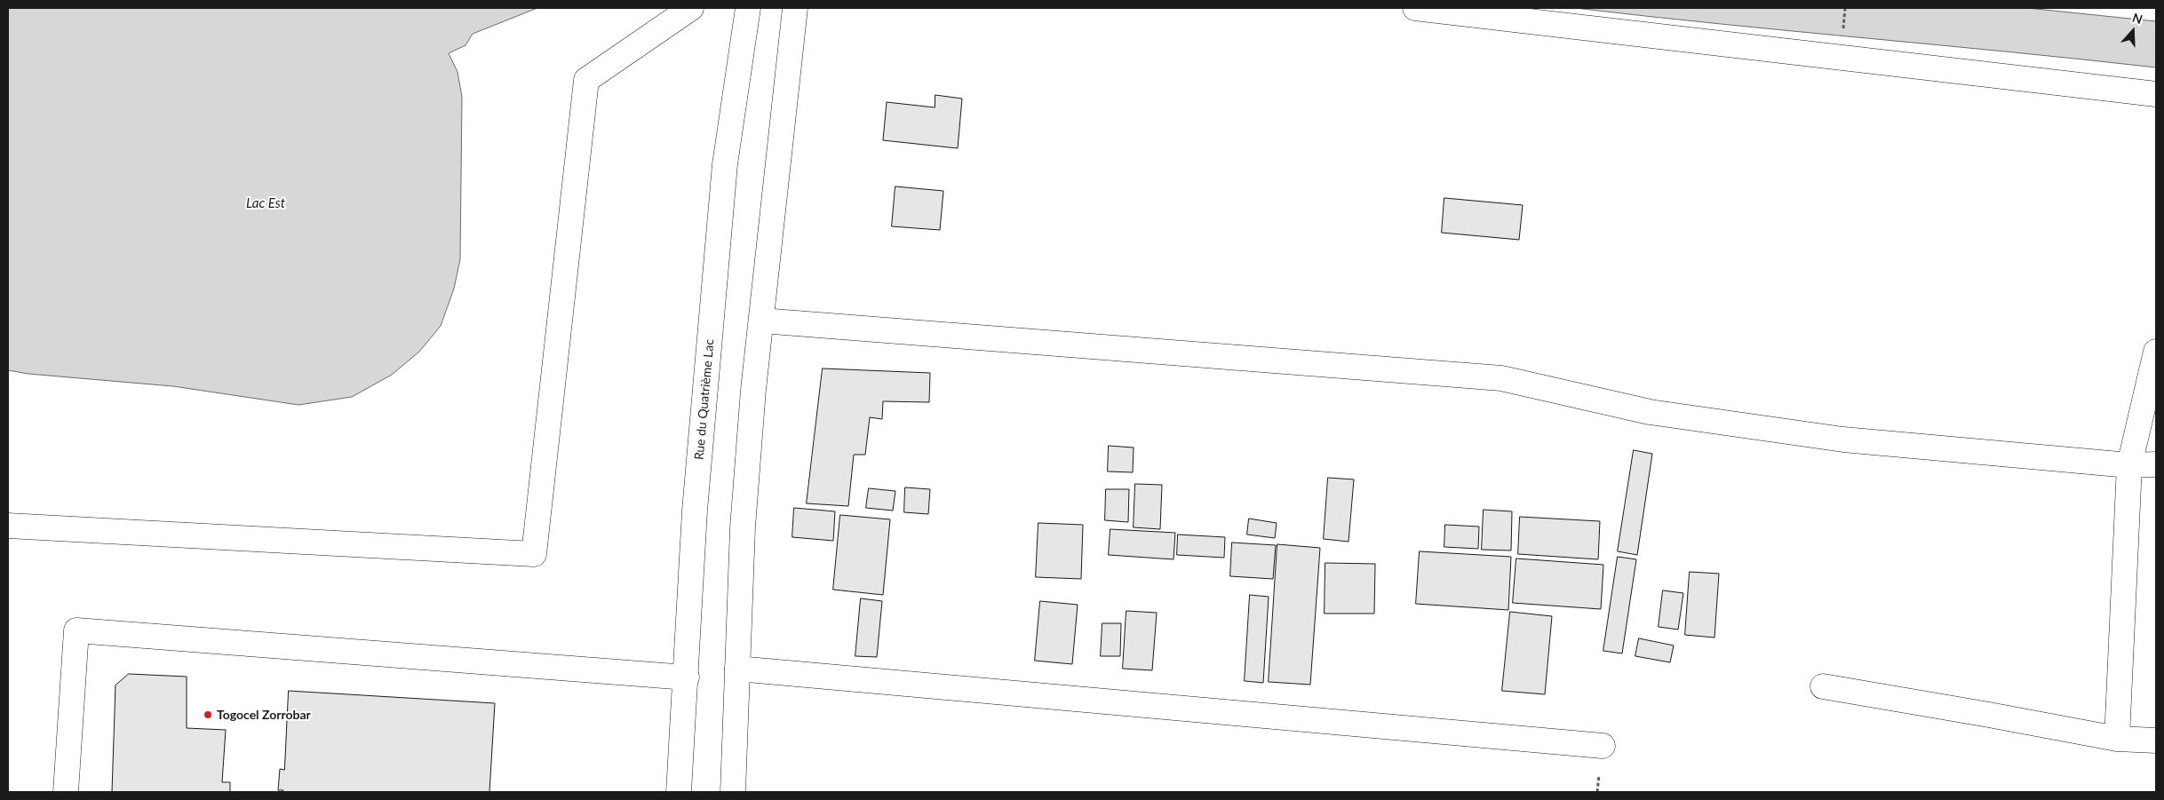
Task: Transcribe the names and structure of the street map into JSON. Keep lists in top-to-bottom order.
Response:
{
  "streets": {
    "street": ["Rue du Quatrième Lac"]
  },
  "water": ["Lac Est"],
  "places": ["Togocel Zorrobar"],
  "north": "top"
}
